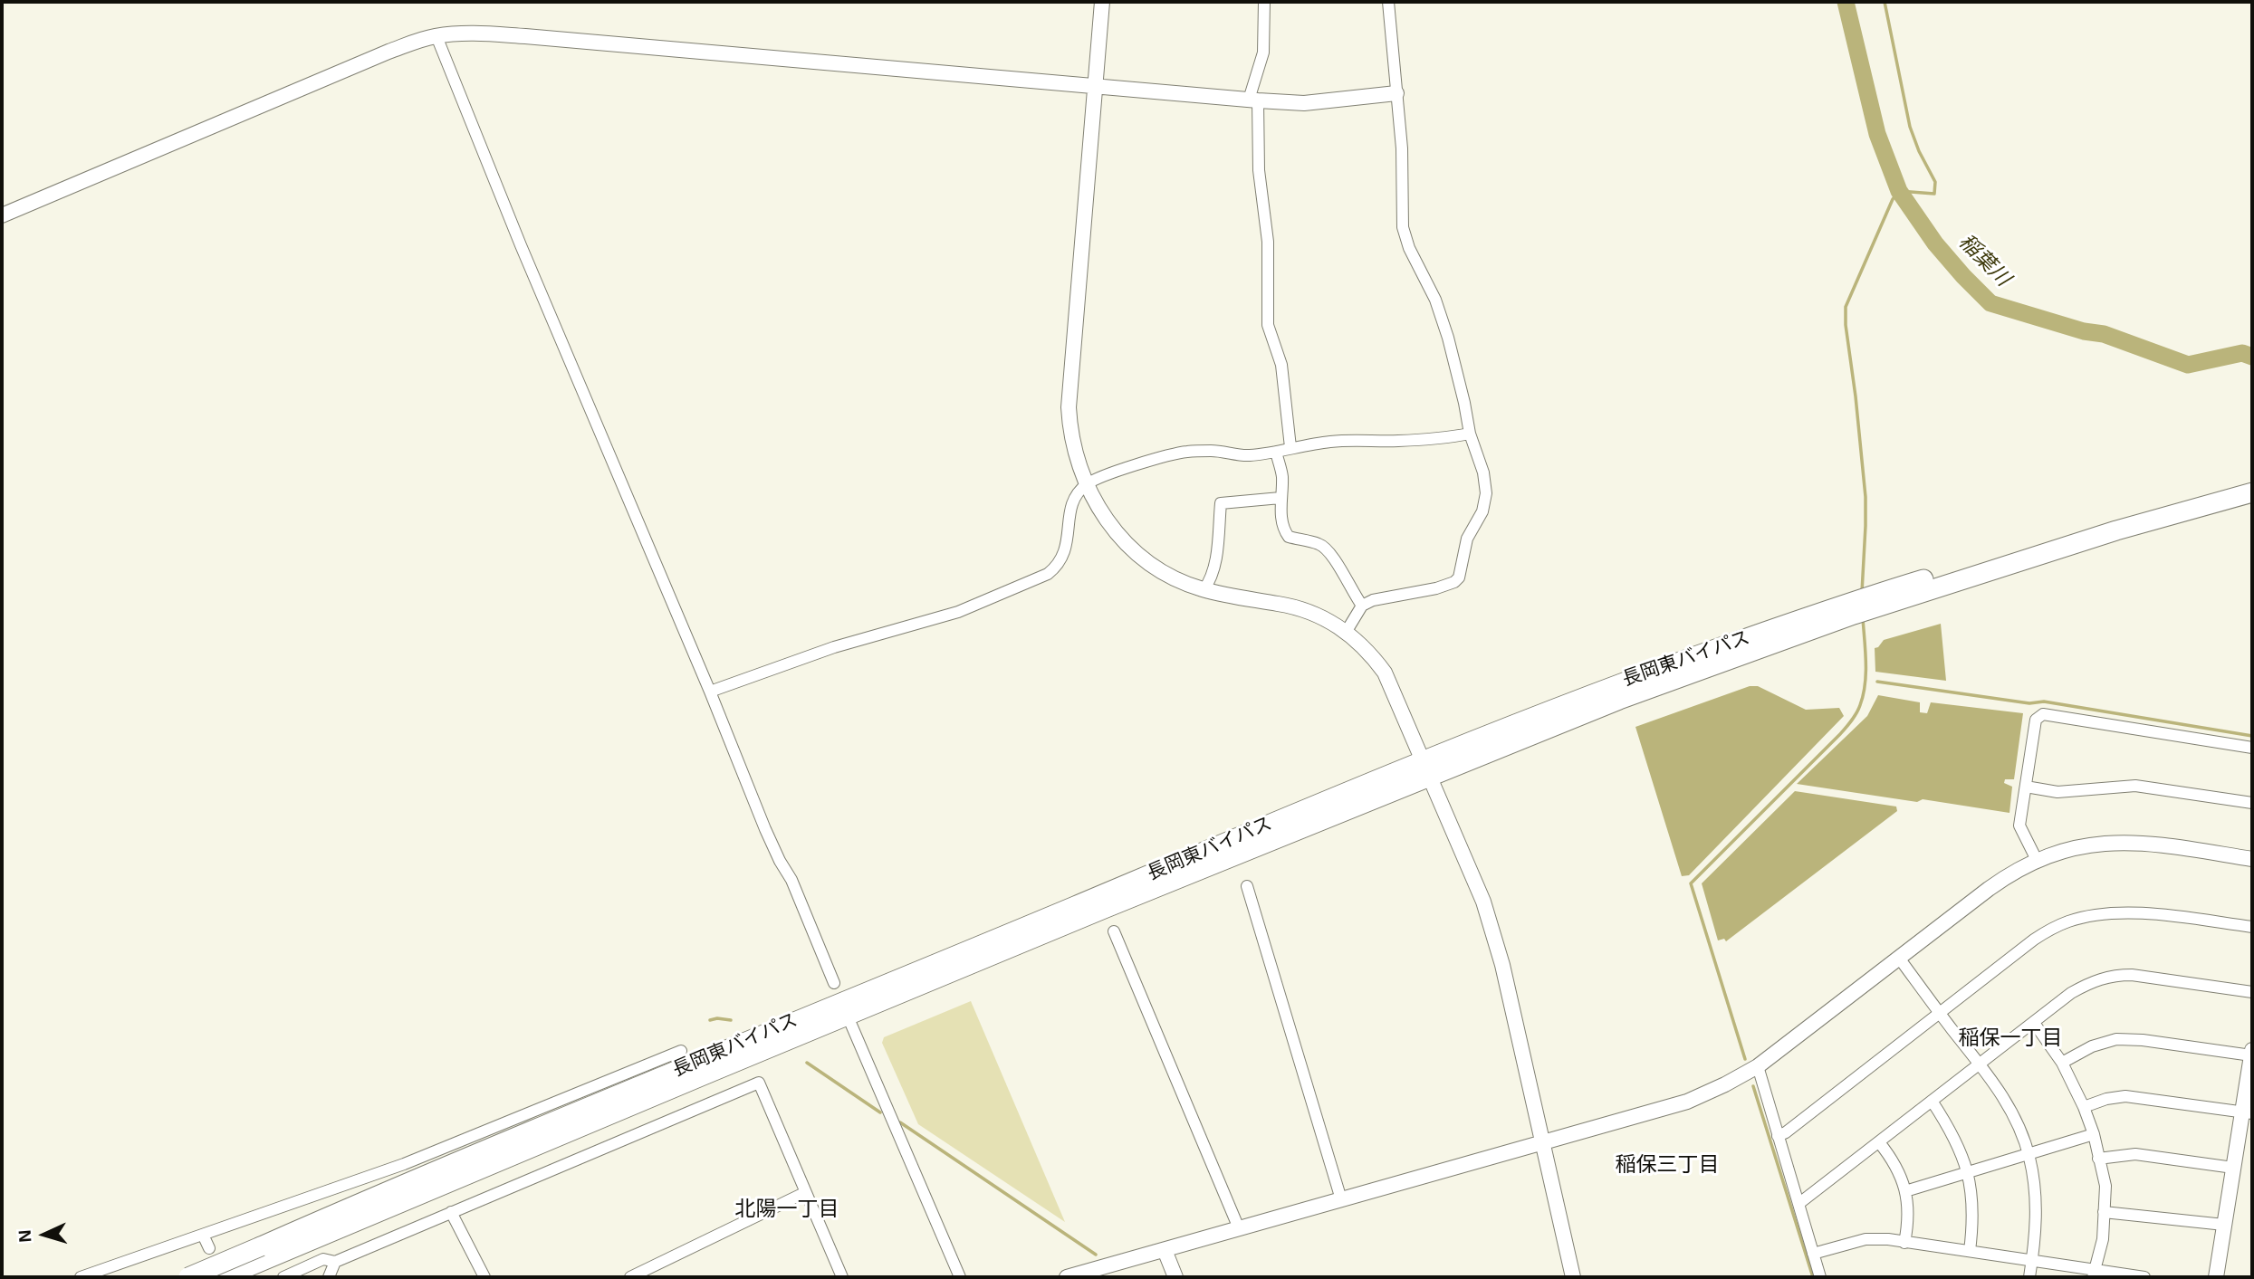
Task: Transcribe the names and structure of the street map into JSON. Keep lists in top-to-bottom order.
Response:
{
  "streets": {
    "highway": ["長岡東バイパス"]
  },
  "districts": ["稲保一丁目", "稲保三丁目", "北陽一丁目"],
  "water": ["稲葉川"],
  "north": "left"
}
